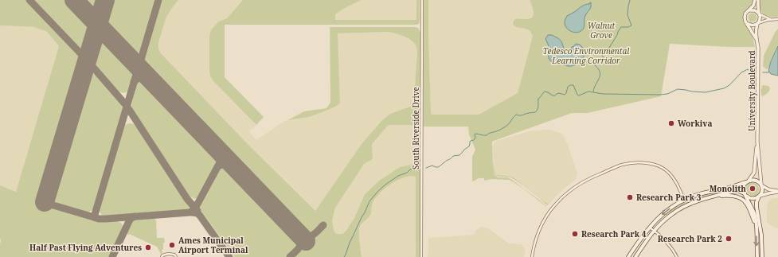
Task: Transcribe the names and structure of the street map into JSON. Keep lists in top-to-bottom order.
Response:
{
  "streets": {
    "street": ["University Boulevard", "South Riverside Drive"]
  },
  "parks": ["Walnut Grove", "Tedesco Environmental Learning Corridor"],
  "places": [
    "Workiva",
    "Monolith",
    "Research Park 3",
    "Research Park 4",
    "Research Park 2",
    "Ames Municipal Airport Terminal",
    "Half Past Flying Adventures"
  ]
}
